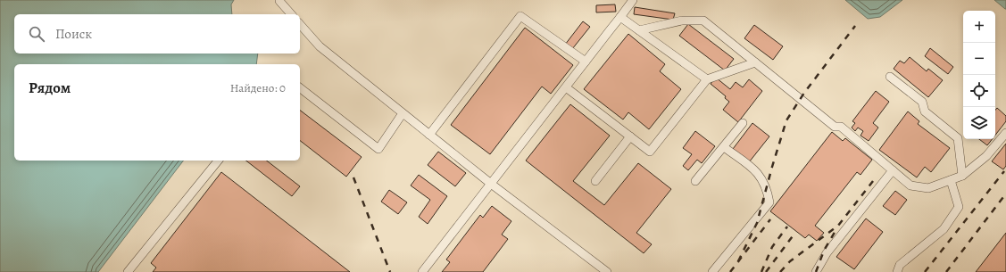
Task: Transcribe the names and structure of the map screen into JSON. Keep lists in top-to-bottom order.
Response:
{
  "page": {
    "map_buttons": ["+", "−"],
    "search": "Поиск",
    "heading": ["Рядом", "Найдено: 0"]
  }
}
